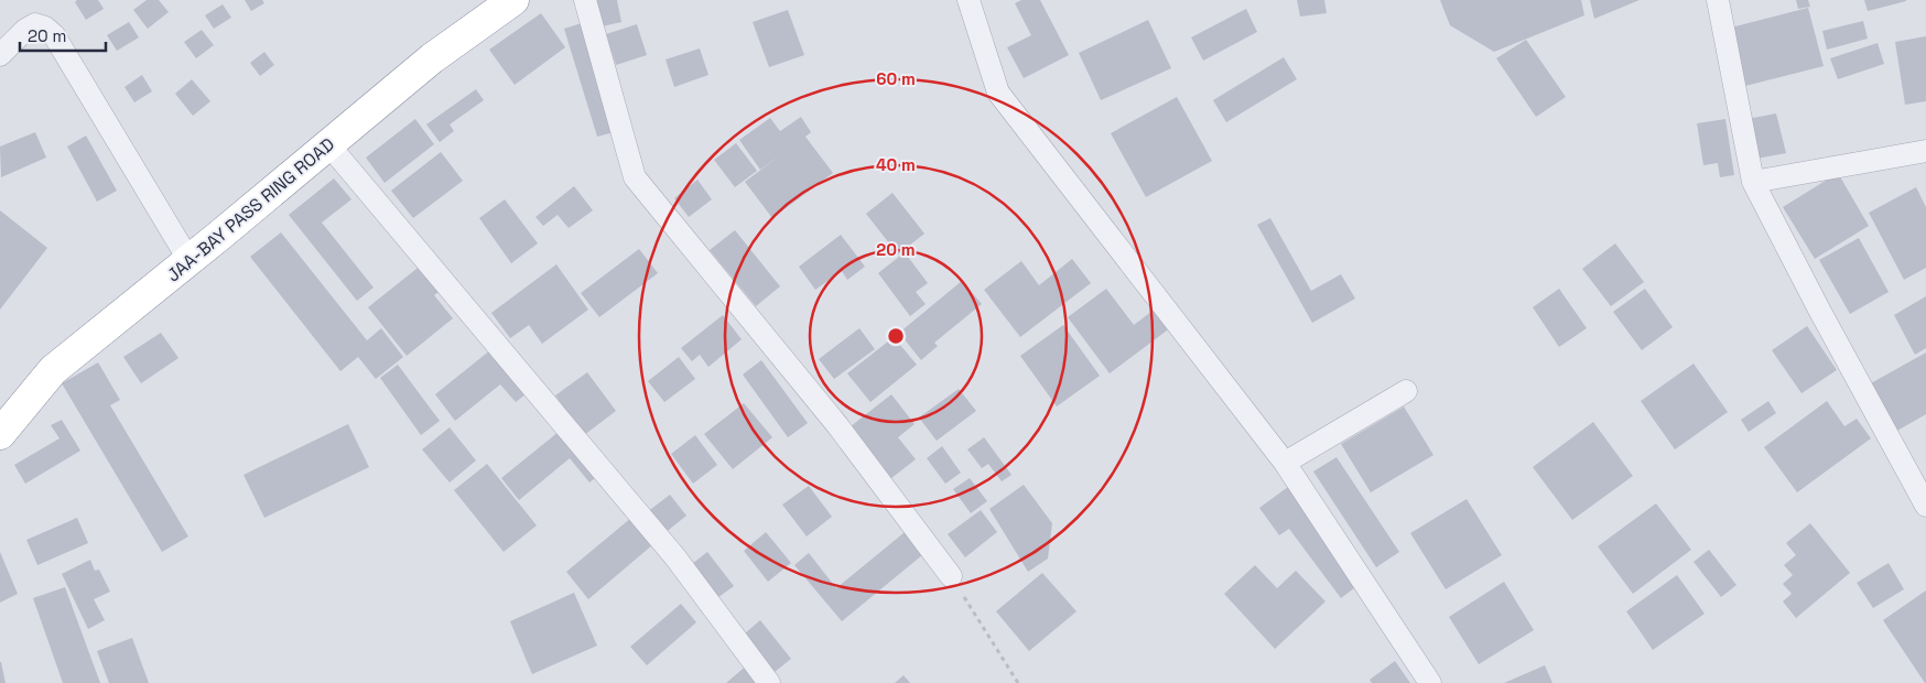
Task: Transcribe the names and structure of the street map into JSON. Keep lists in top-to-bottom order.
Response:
{
  "streets": {
    "highway": ["JAA-BAY PASS RING ROAD"]
  },
  "scale_bar": "20 m",
  "rings": ["60 m", "40 m", "20 m"]
}
